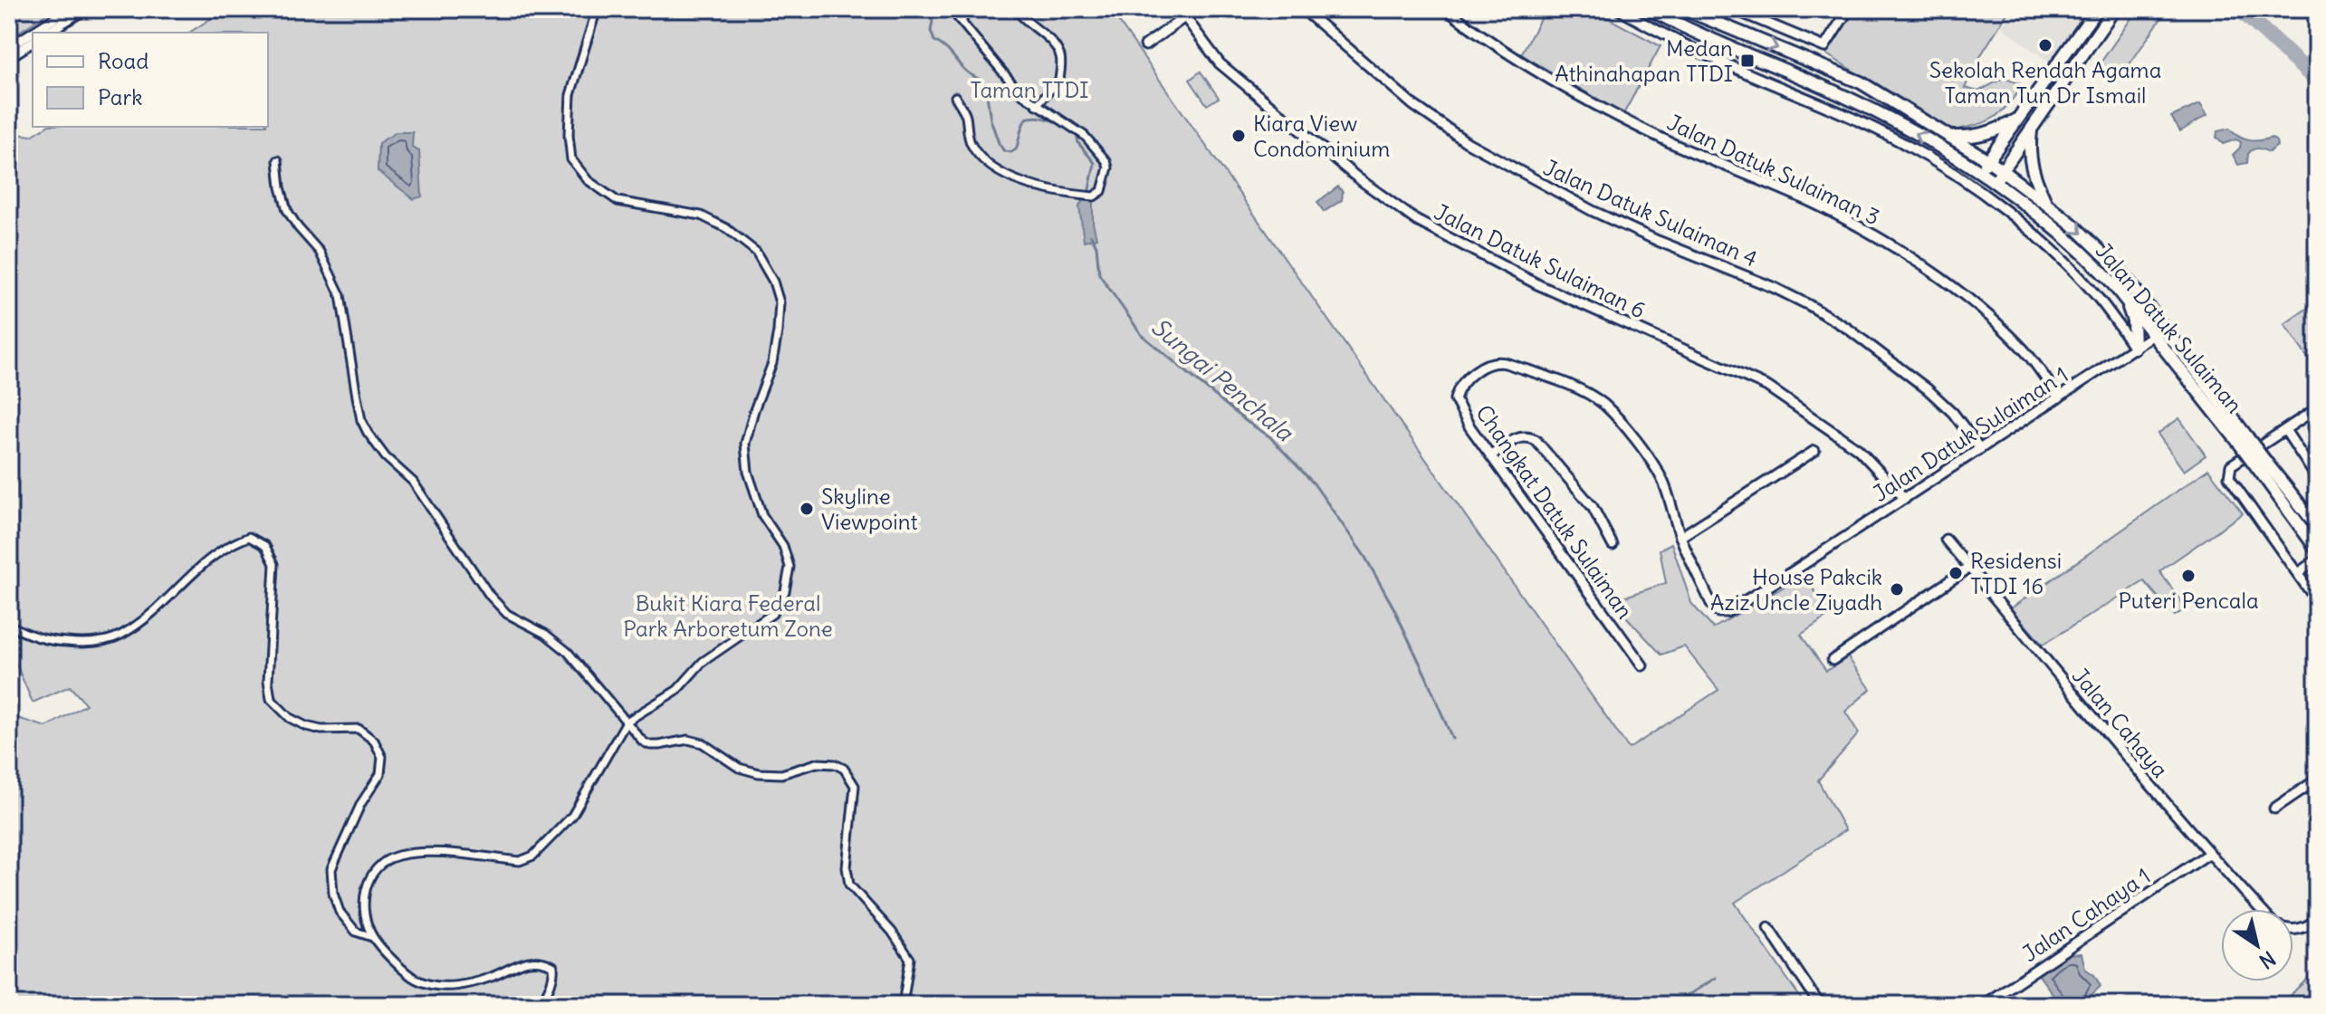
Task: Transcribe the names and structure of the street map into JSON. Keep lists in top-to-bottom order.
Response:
{
  "streets": {
    "main road": ["Jalan Datuk Sulaiman"],
    "street": [
      "Jalan Datuk Sulaiman 3",
      "Jalan Datuk Sulaiman 4",
      "Jalan Datuk Sulaiman 6",
      "Jalan Datuk Sulaiman 1",
      "Changkat Datuk Sulaiman",
      "Jalan Cahaya",
      "Jalan Cahaya 1"
    ]
  },
  "crossings": [
    ["Jalan Datuk Sulaiman 3", "Jalan Datuk Sulaiman 1"],
    ["Jalan Datuk Sulaiman 4", "Jalan Datuk Sulaiman 1"],
    ["Jalan Datuk Sulaiman 6", "Jalan Datuk Sulaiman 1"],
    ["Jalan Datuk Sulaiman", "Jalan Datuk Sulaiman 1"],
    ["Jalan Datuk Sulaiman 1", "Changkat Datuk Sulaiman"],
    ["Jalan Cahaya", "Jalan Cahaya 1"]
  ],
  "water": ["Sungai Penchala"],
  "parks": ["Taman TTDI", "Bukit Kiara Federal Park Arboretum Zone"],
  "places": {
    "other": [
      "Sekolah Rendah Agama Taman Tun Dr Ismail",
      "Kiara View Condominium",
      "Skyline Viewpoint",
      "Residensi TTDI 16",
      "Puteri Pencala",
      "House Pakcik Aziz Uncle Ziyadh"
    ],
    "transit": ["Medan Athinahapan TTDI"]
  },
  "legend": ["Road", "Park"],
  "north": "bottom right"
}
